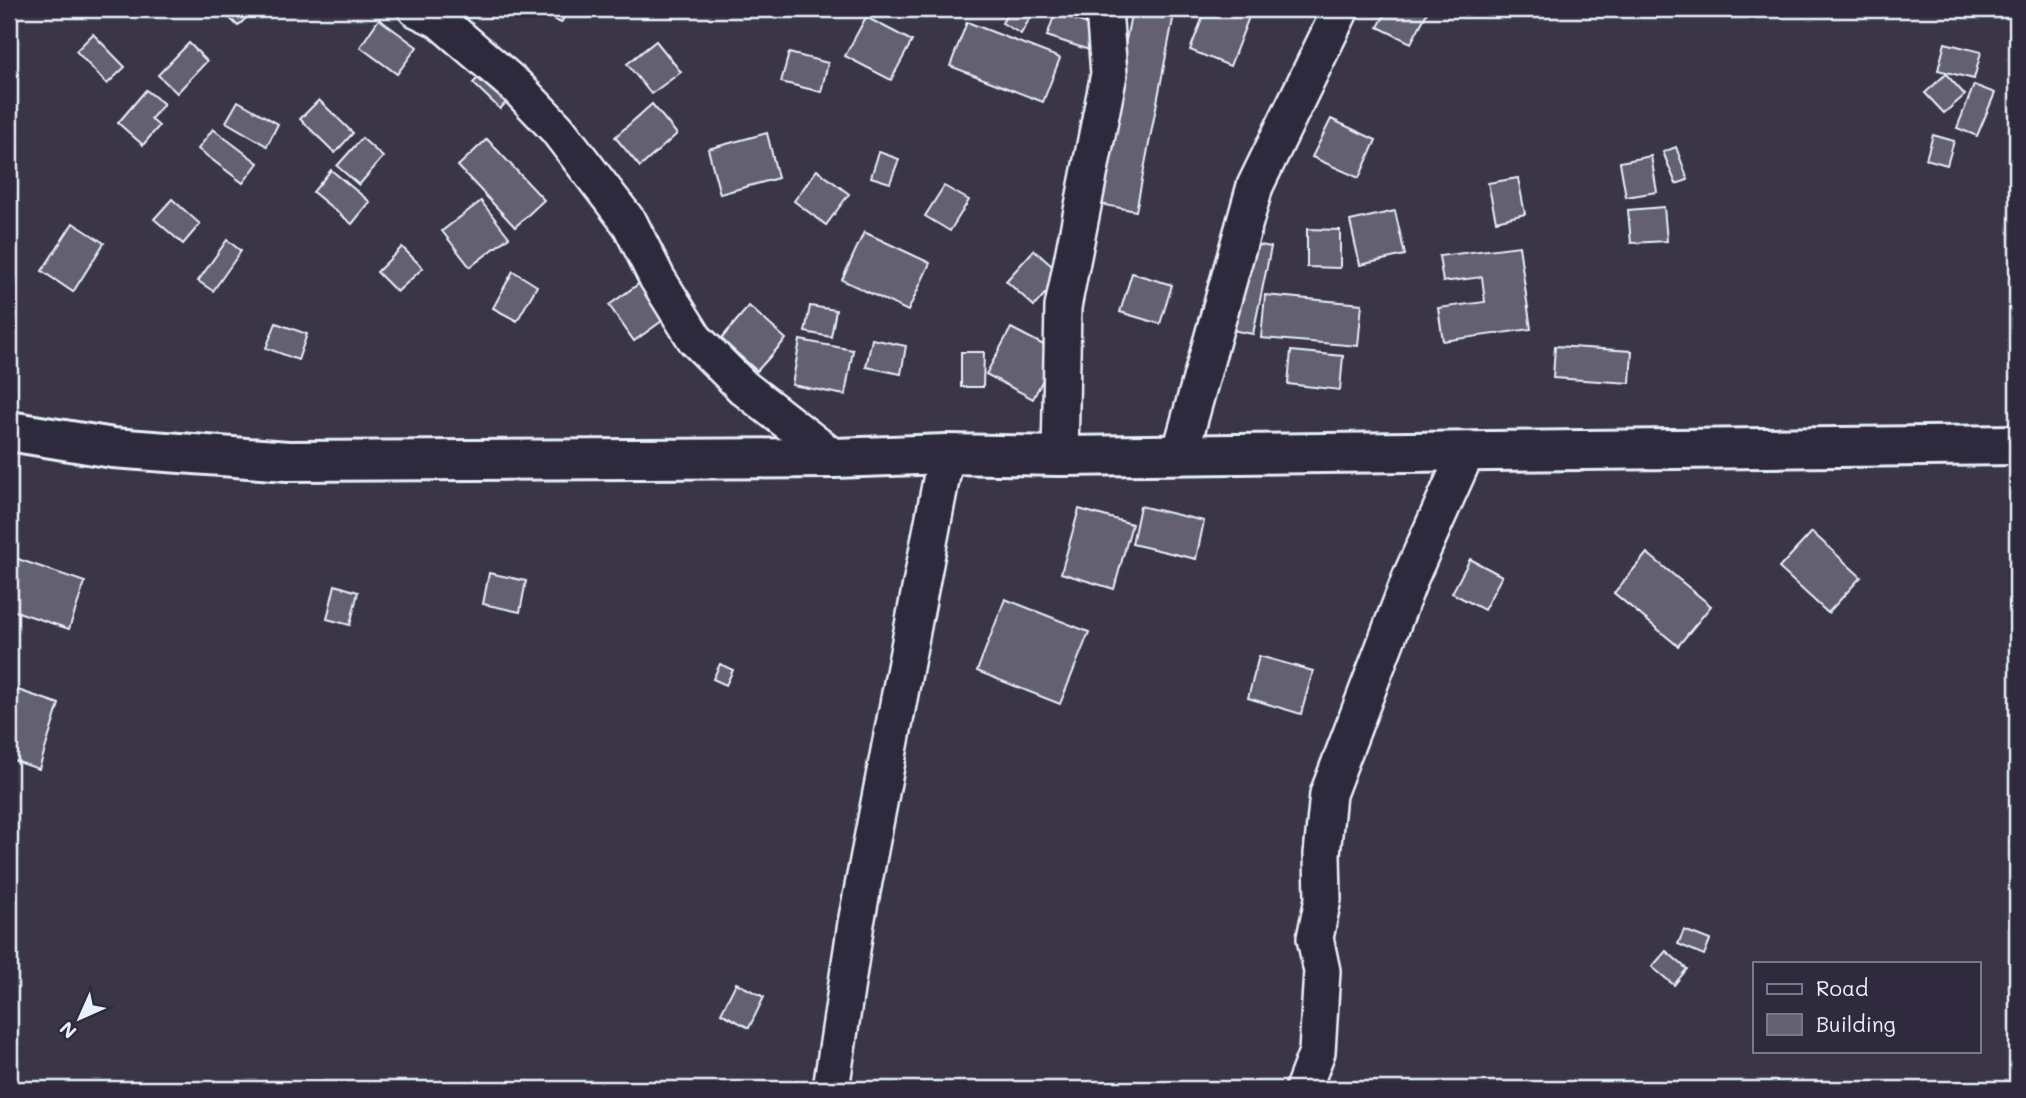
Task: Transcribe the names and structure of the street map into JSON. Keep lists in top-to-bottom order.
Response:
{
  "legend": ["Road", "Building"],
  "north": "bottom left"
}
